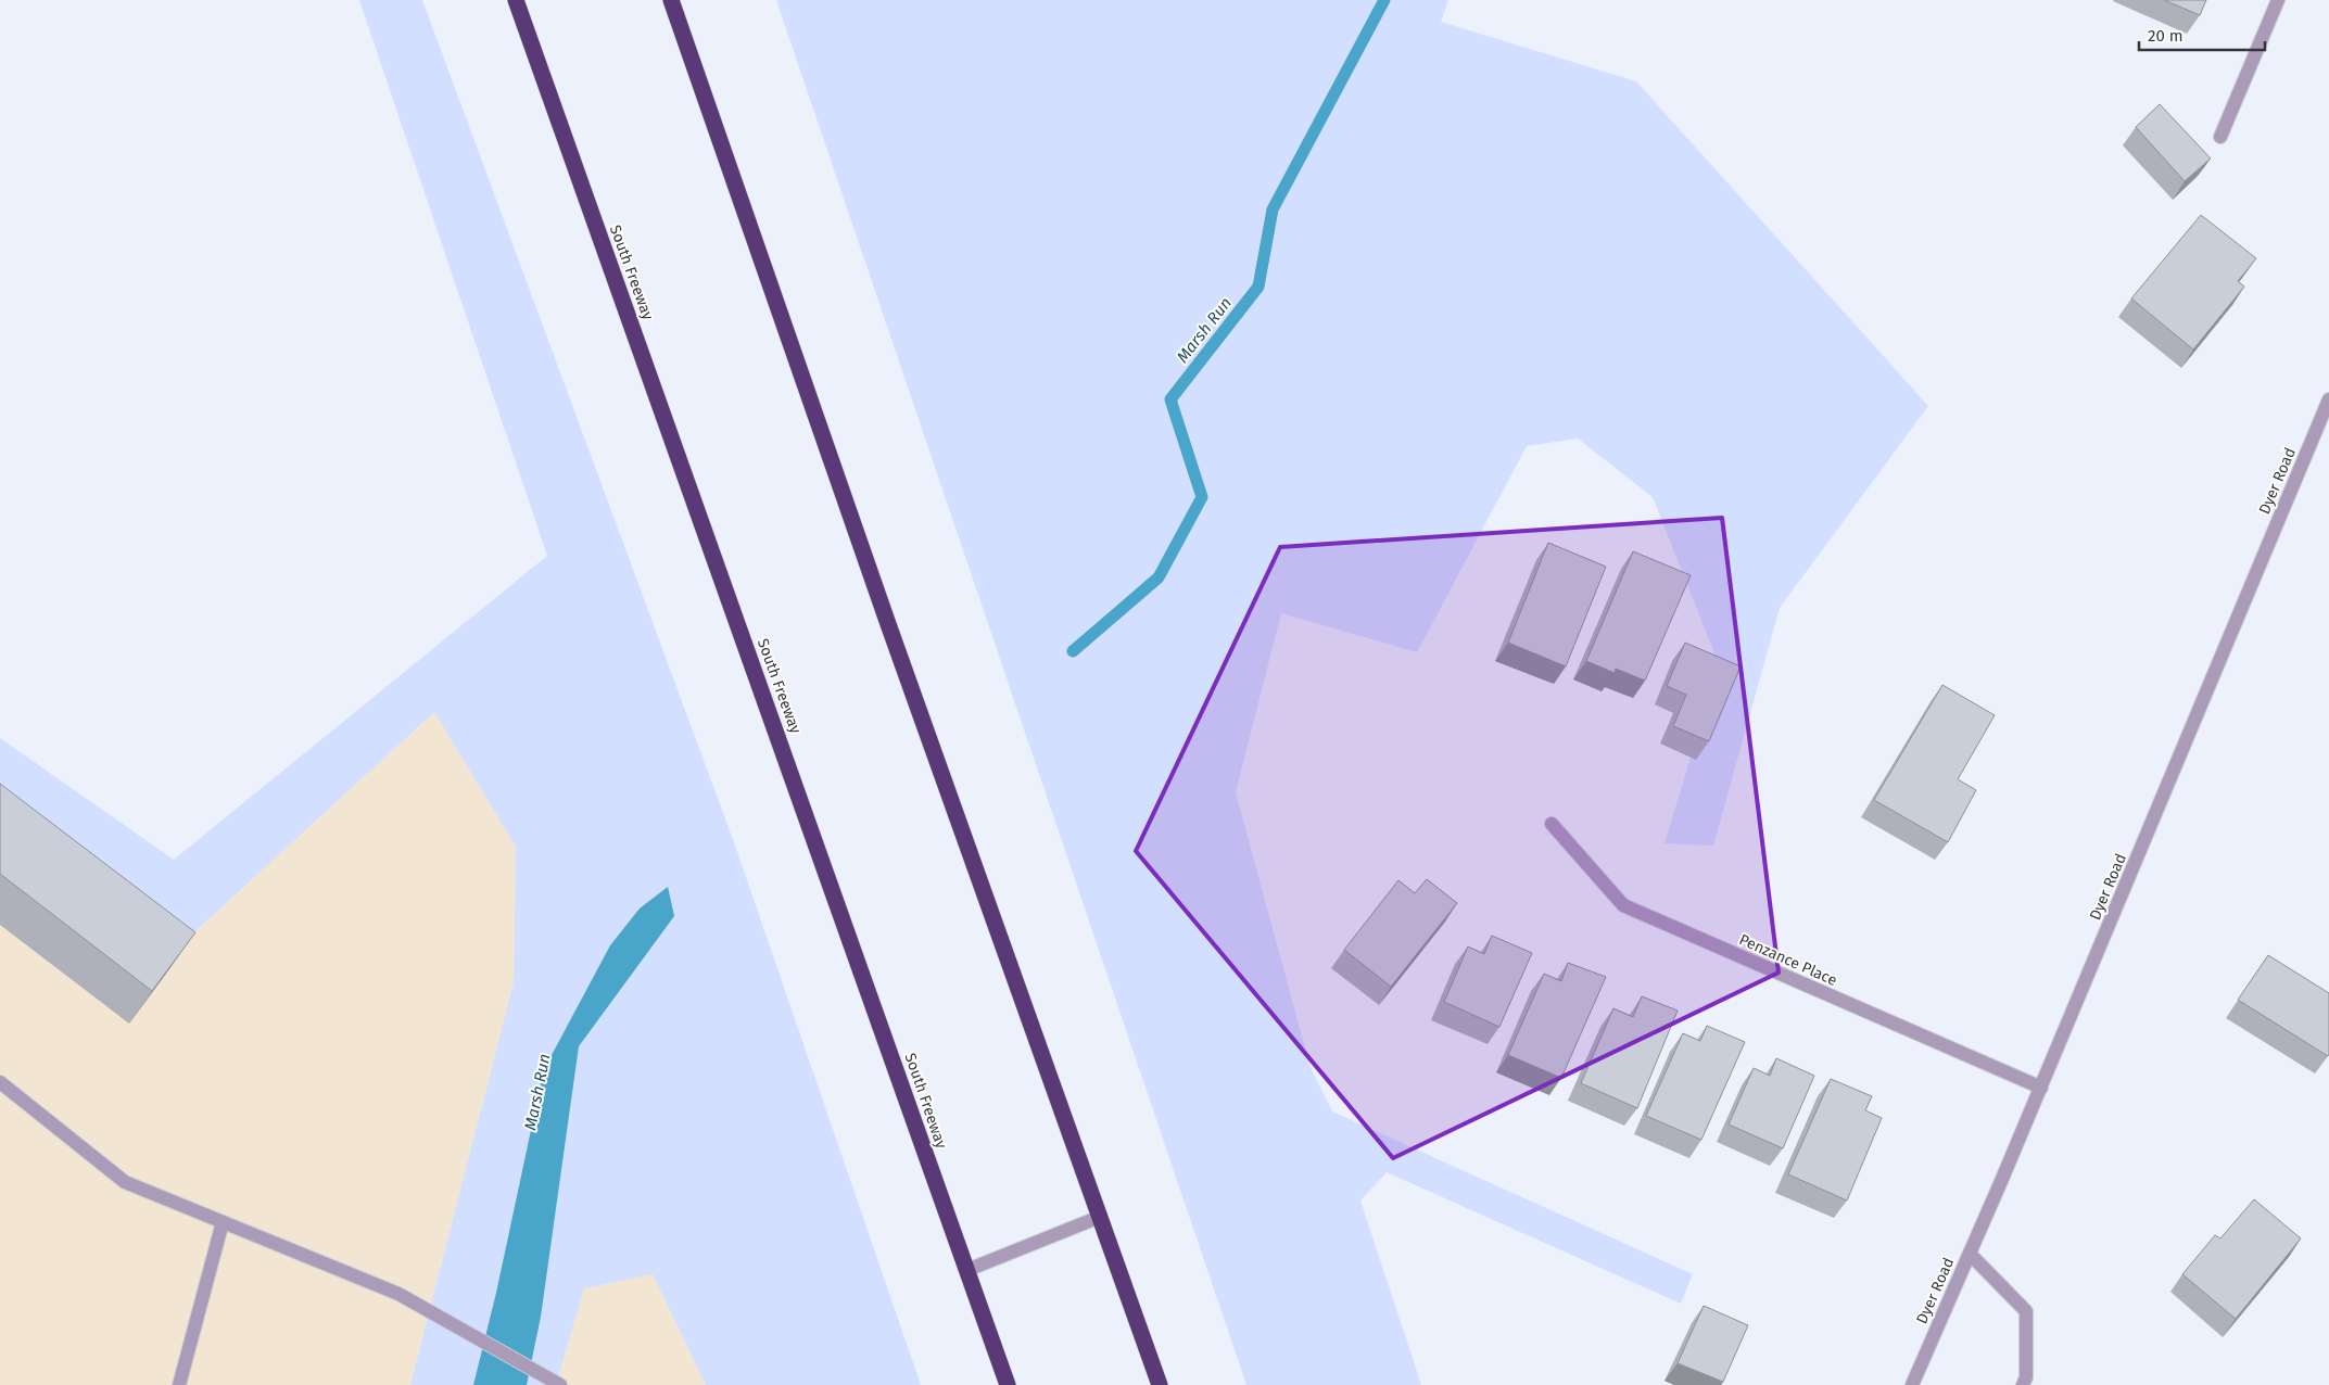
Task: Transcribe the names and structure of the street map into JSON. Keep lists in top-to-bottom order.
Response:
{
  "streets": {
    "highway": ["South Freeway"],
    "street": ["Dyer Road", "Penzance Place"]
  },
  "crossings": [
    ["Dyer Road", "Penzance Place"]
  ],
  "water": ["Marsh Run"],
  "scale_bar": "20 m"
}
